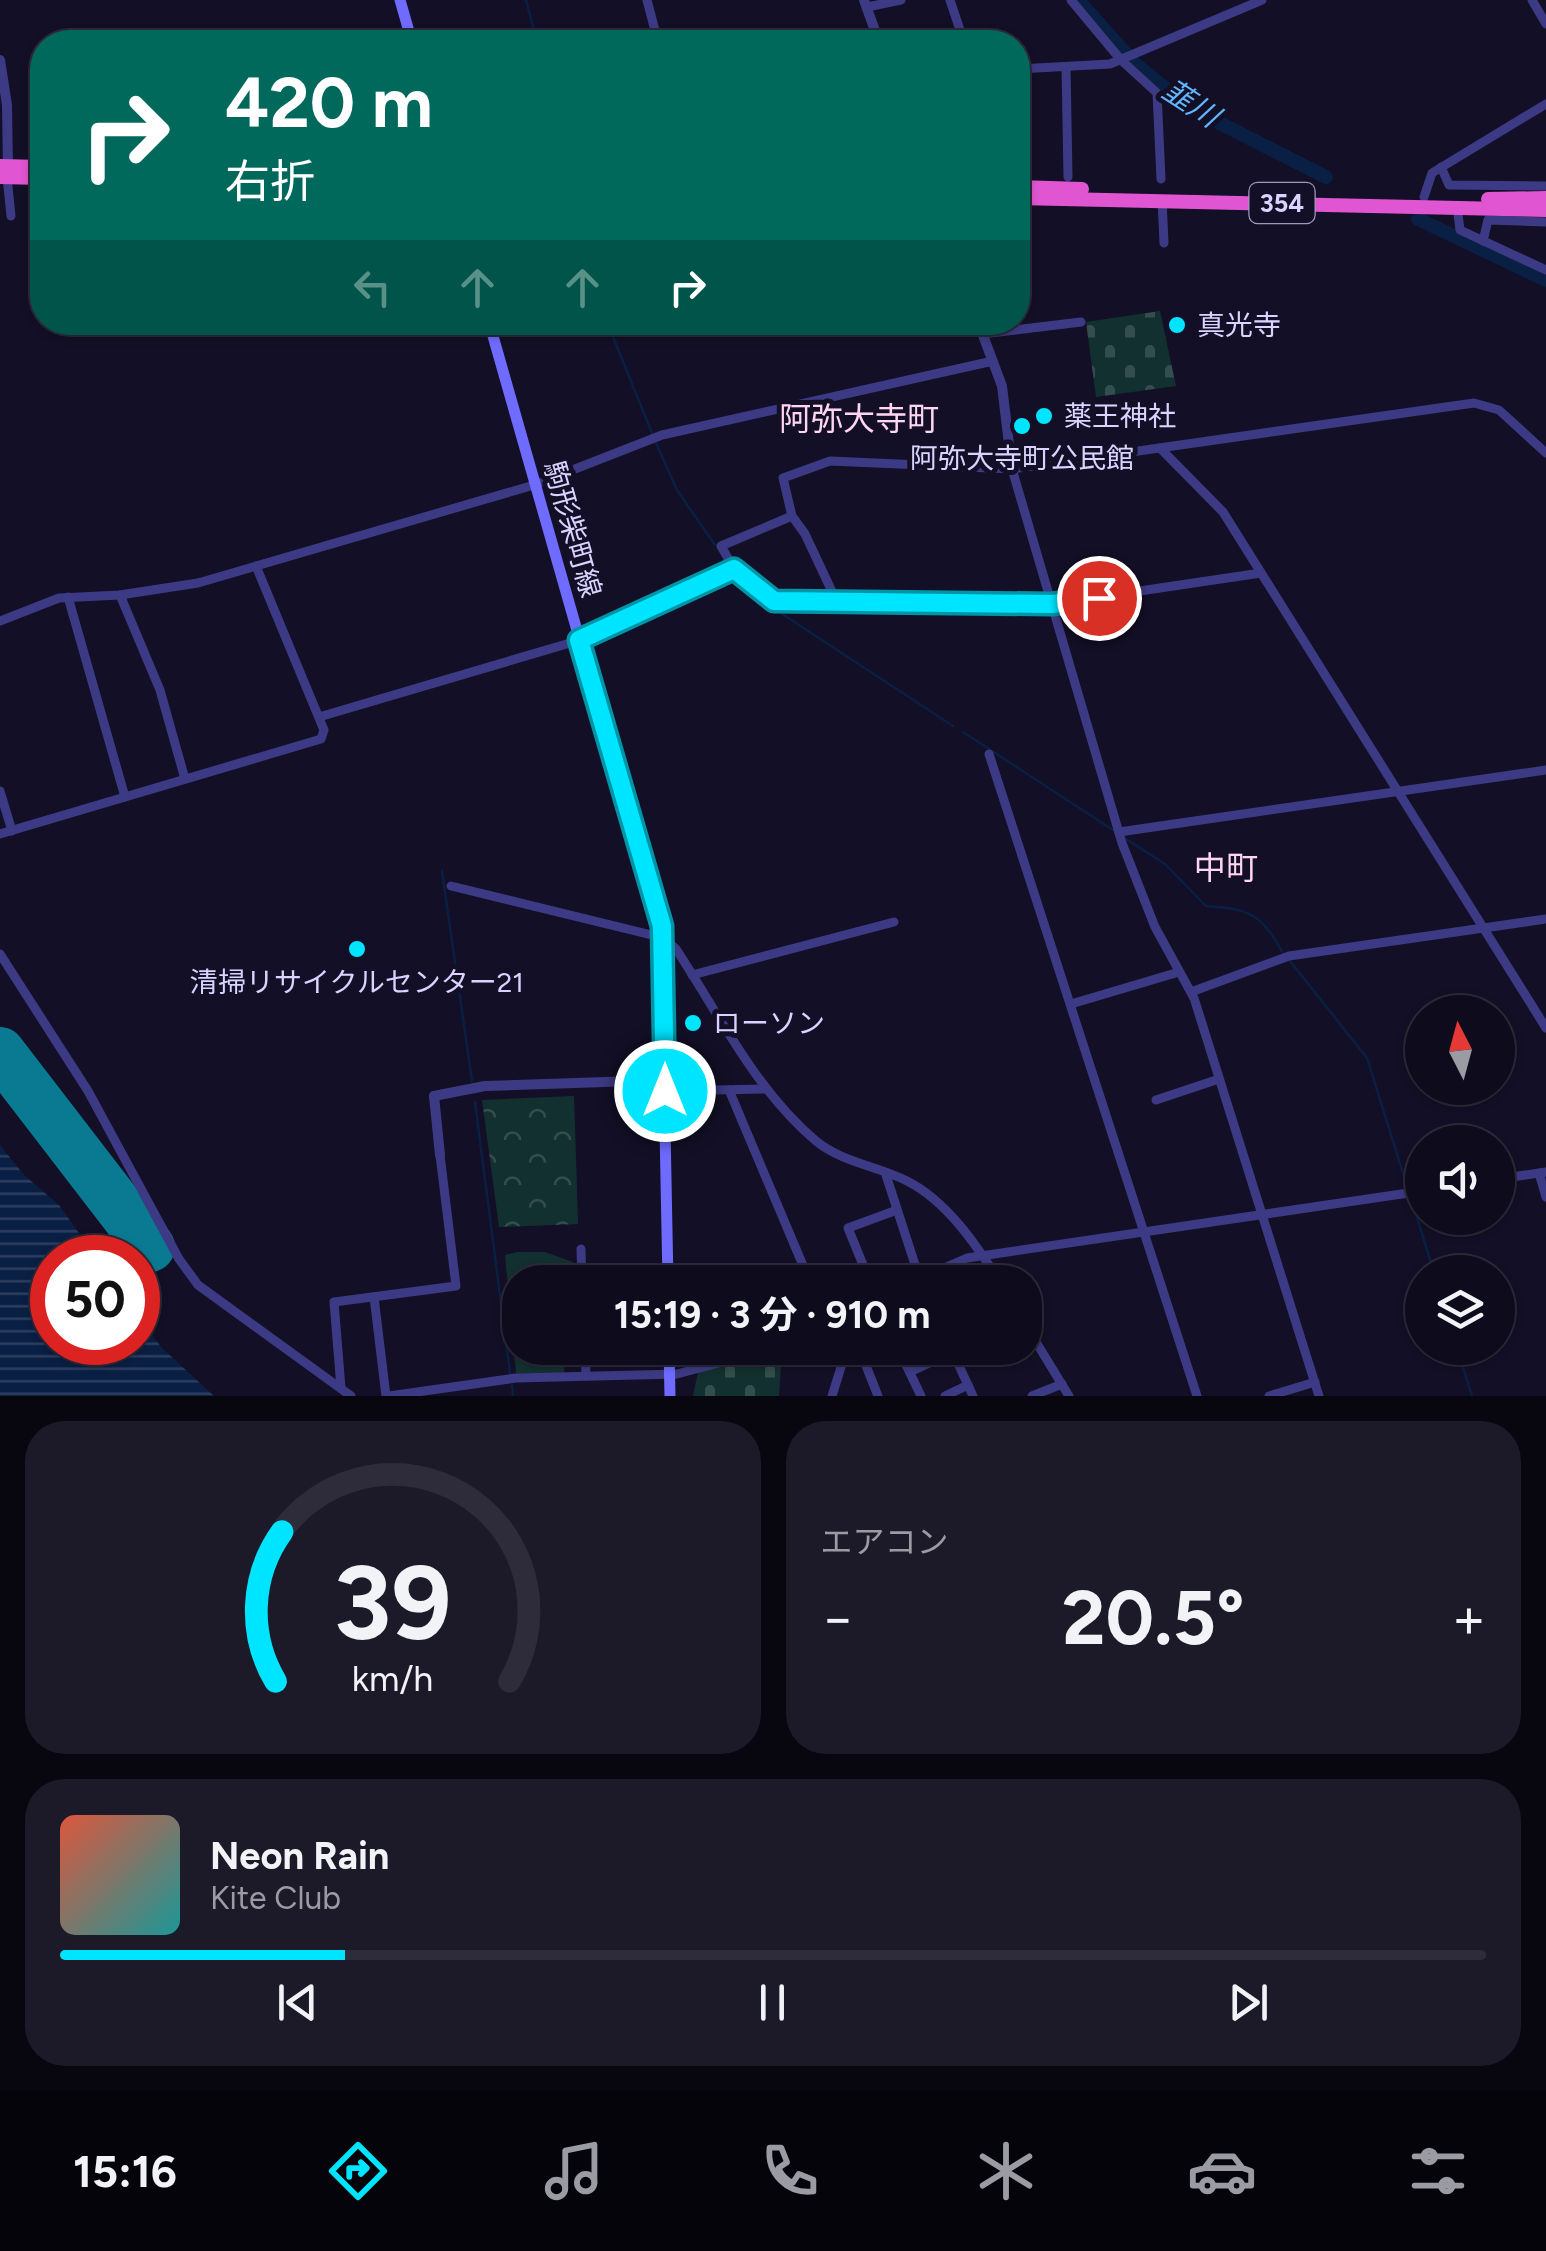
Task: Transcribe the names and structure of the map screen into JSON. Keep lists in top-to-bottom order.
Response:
{
  "streets": {
    "highway": ["354"],
    "main road": ["駒形柴町線"]
  },
  "districts": ["阿弥大寺町", "中町"],
  "water": ["韮川"],
  "places": [
    "真光寺",
    "薬王神社",
    "阿弥大寺町公民館",
    "清掃リサイクルセンター21",
    "ローソン"
  ],
  "north": "top",
  "page": {
    "turn": ["420 m", "右折"],
    "limit": "50",
    "trip": "15:19 · 3 分 · 910 m",
    "tile": "エアコン",
    "heat": ["−", "20.5°", "+"],
    "song": ["Neon Rain", "Kite Club"],
    "tabs": "15:16",
    "gauge": ["39", "km/h"]
  }
}
